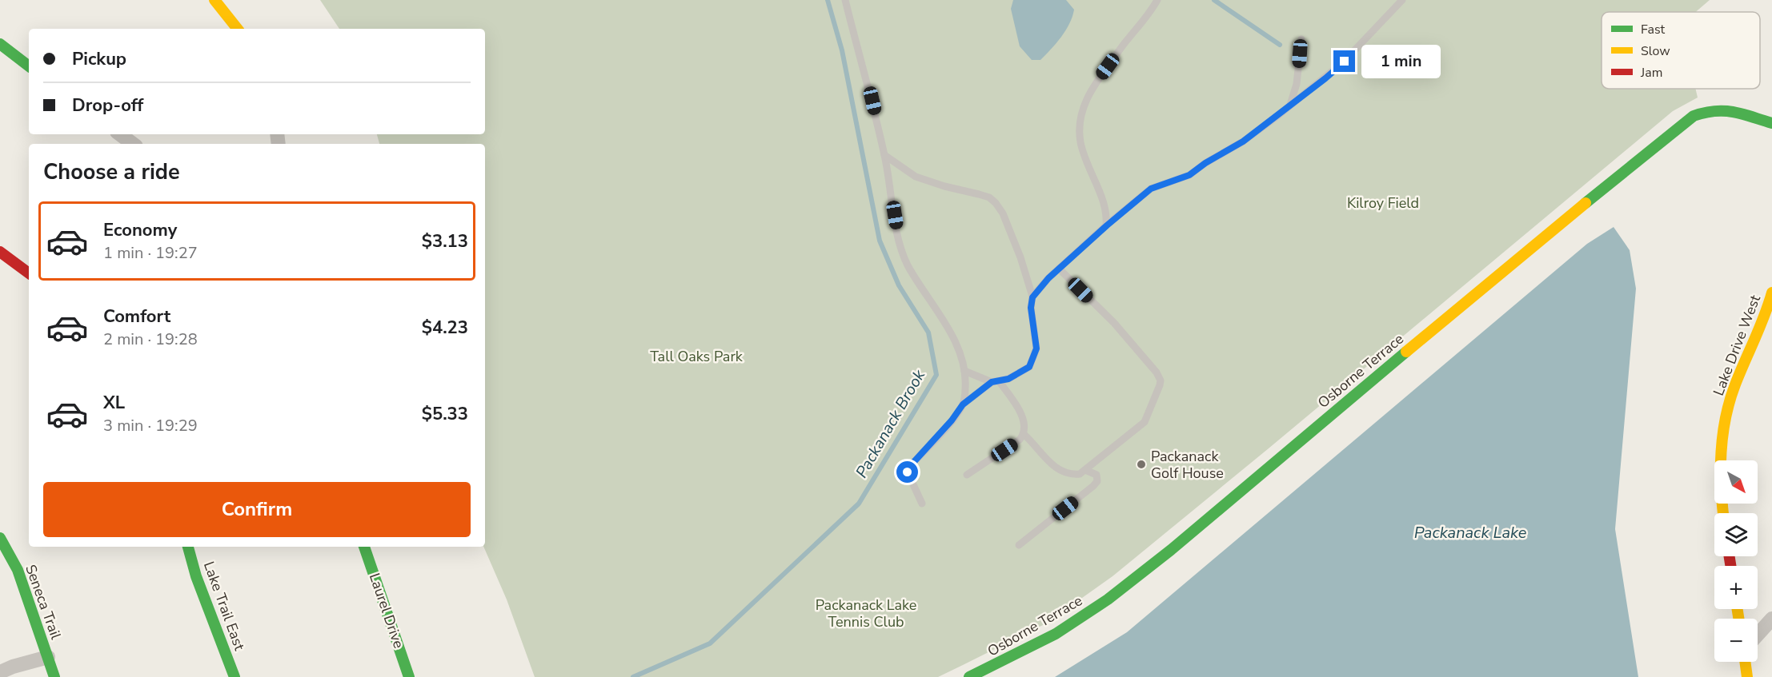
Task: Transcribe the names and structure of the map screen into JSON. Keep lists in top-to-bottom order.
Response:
{
  "streets": {
    "street": [
      "Lake Drive West",
      "Osborne Terrace",
      "Seneca Trail",
      "Lake Trail East",
      "Laurel Drive"
    ]
  },
  "water": ["Packanack Brook", "Packanack Lake"],
  "parks": ["Kilroy Field", "Tall Oaks Park", "Packanack Lake Tennis Club"],
  "places": ["Packanack Golf House"],
  "legend": ["Fast", "Slow", "Jam"],
  "north": "bottom right",
  "page": {
    "banner": ["Pickup", "Drop-off"],
    "bubble": "1 min",
    "heading": "Choose a ride",
    "list": [
      {
        "name": "Economy",
        "note": "1 min · 19:27",
        "value": "$3.13"
      },
      {
        "name": "Comfort",
        "note": "2 min · 19:28",
        "value": "$4.23"
      },
      {
        "name": "XL",
        "note": "3 min · 19:29",
        "value": "$5.33"
      }
    ],
    "map_buttons": ["+", "−"],
    "buttons": "Confirm"
  }
}
